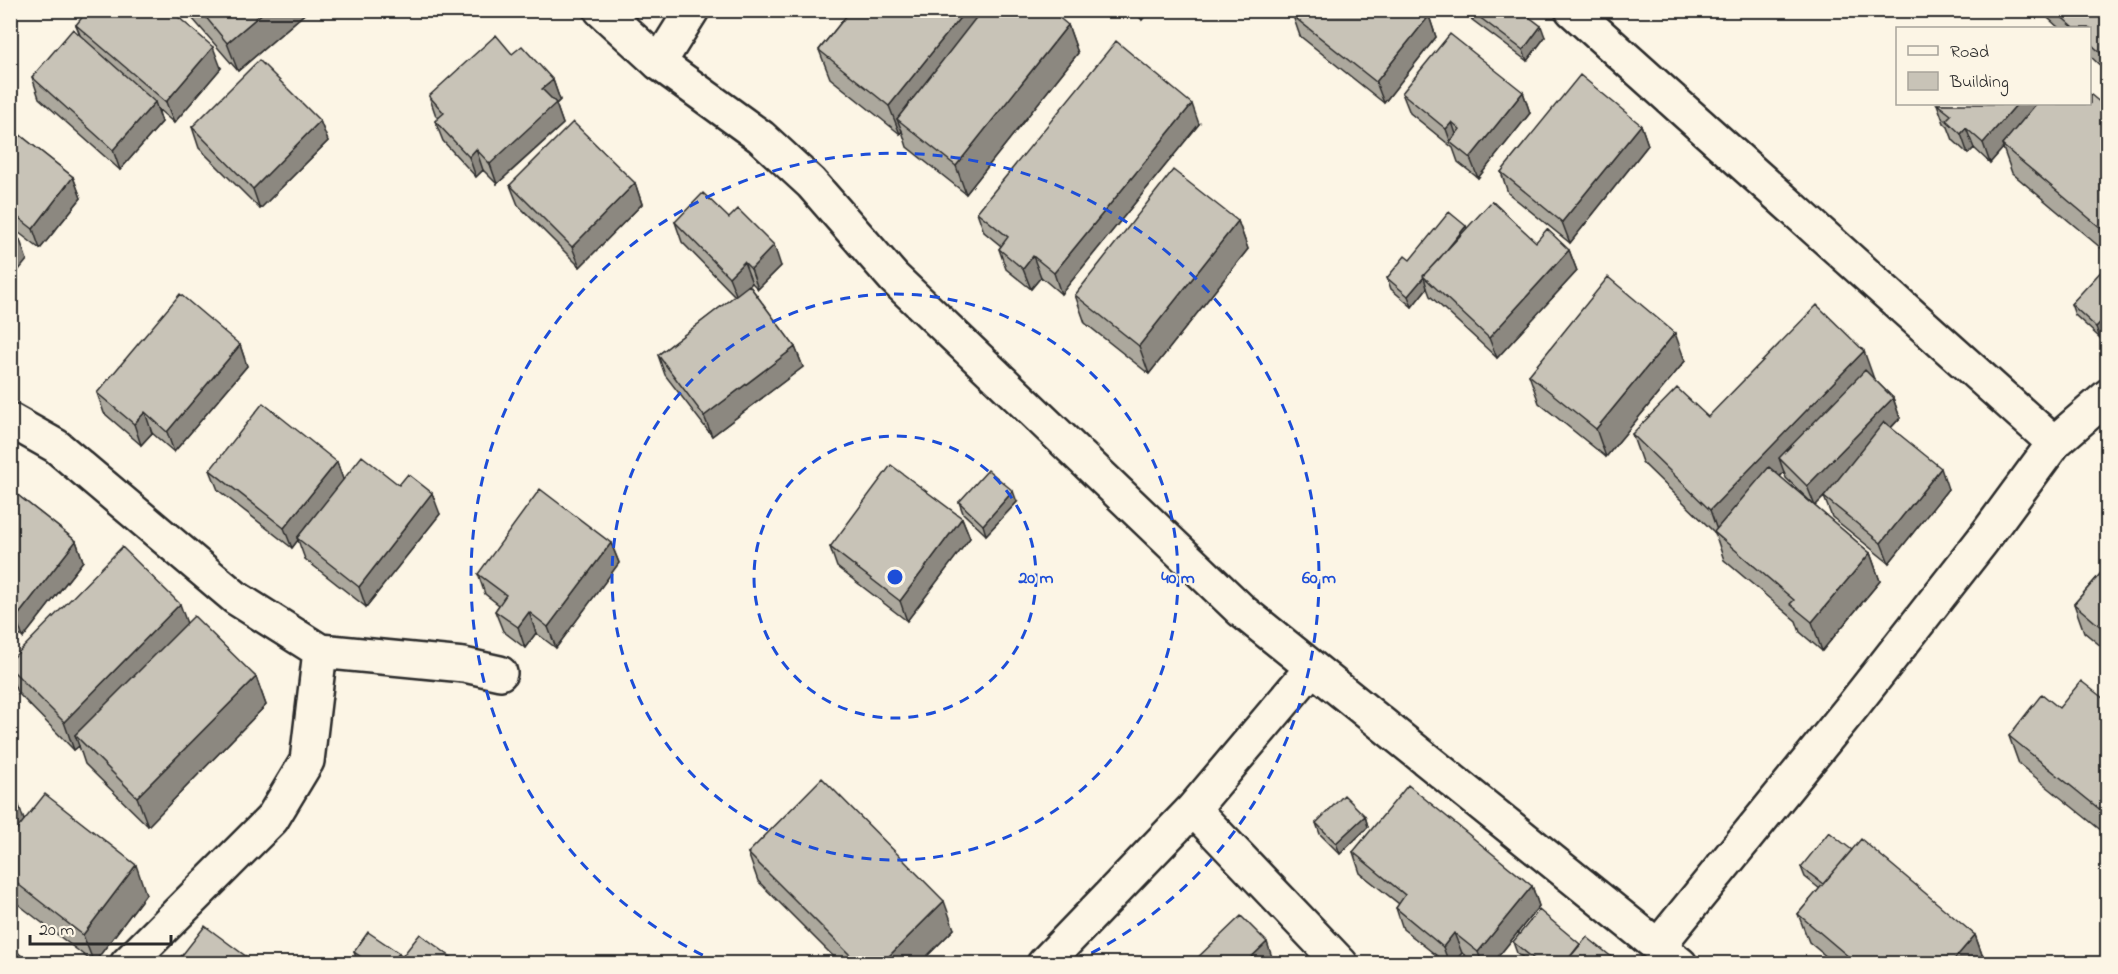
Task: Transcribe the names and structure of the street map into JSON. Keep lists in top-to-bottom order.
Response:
{
  "legend": ["Road", "Building"],
  "scale_bar": "20 m",
  "rings": ["20 m", "40 m", "60 m"]
}
